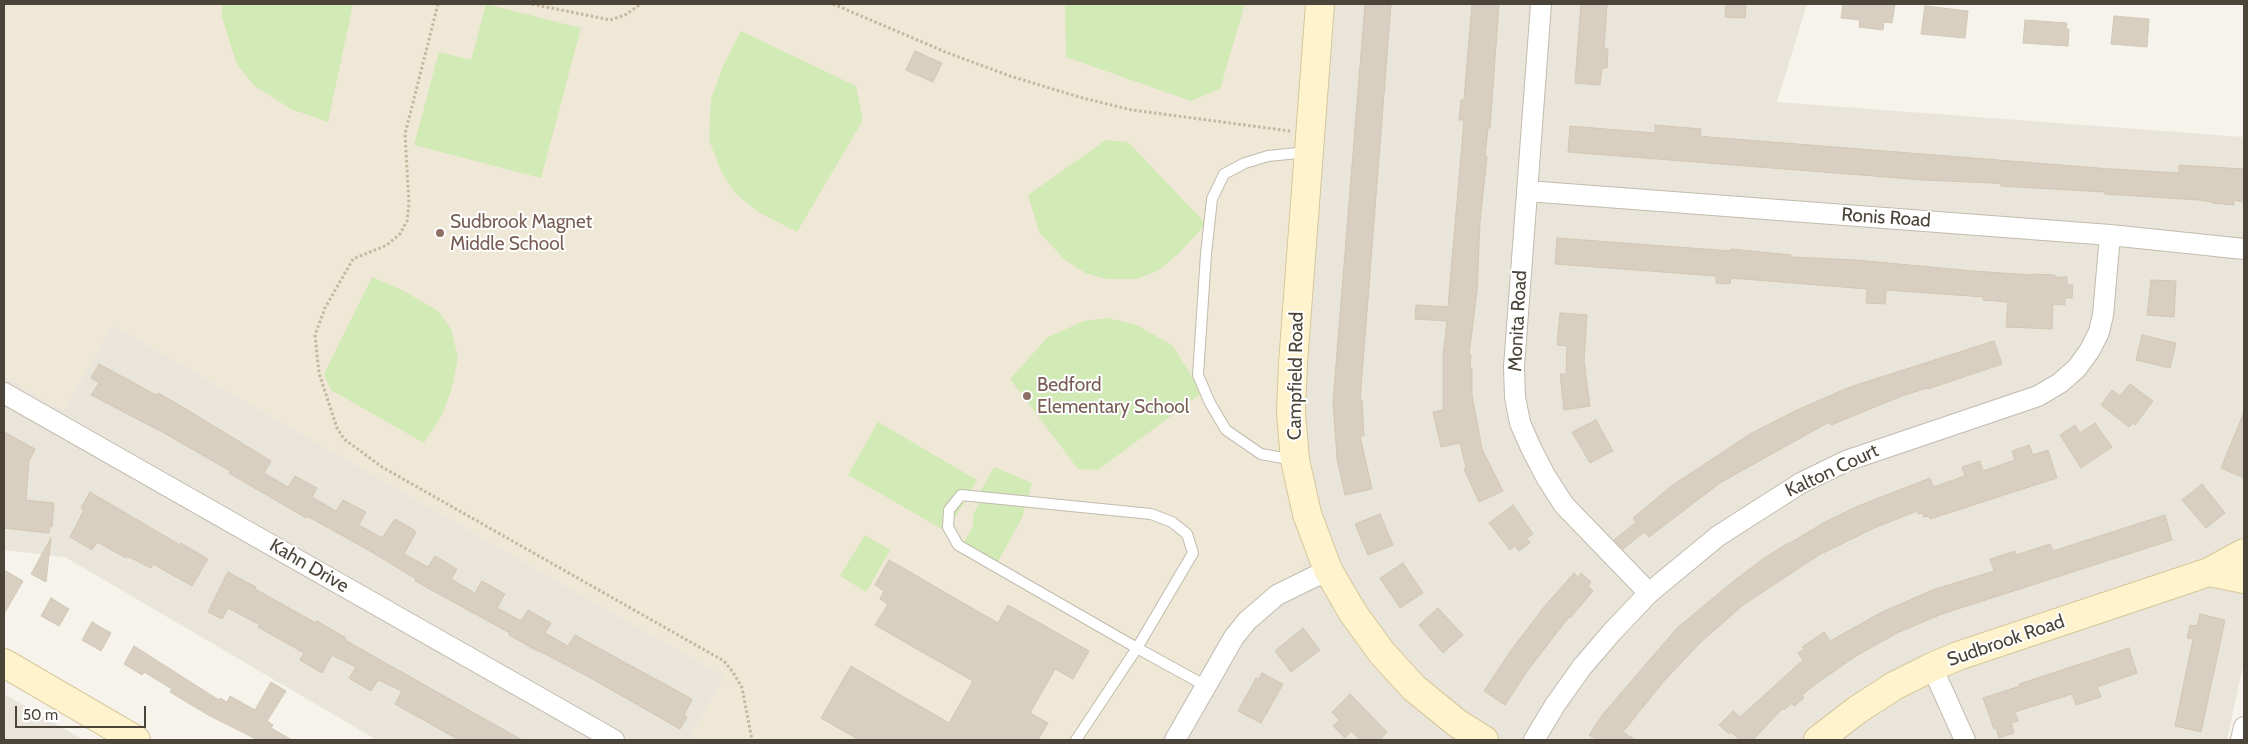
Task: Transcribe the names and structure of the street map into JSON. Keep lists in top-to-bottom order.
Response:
{
  "streets": {
    "street": [
      "Ronis Road",
      "Monita Road",
      "Campfield Road",
      "Kalton Court",
      "Kahn Drive",
      "Sudbrook Road"
    ]
  },
  "crossings": [
    ["Ronis Road", "Monita Road"],
    ["Ronis Road", "Kalton Court"],
    ["Monita Road", "Kalton Court"]
  ],
  "places": ["Sudbrook Magnet Middle School", "Bedford Elementary School"],
  "scale_bar": "50 m"
}
